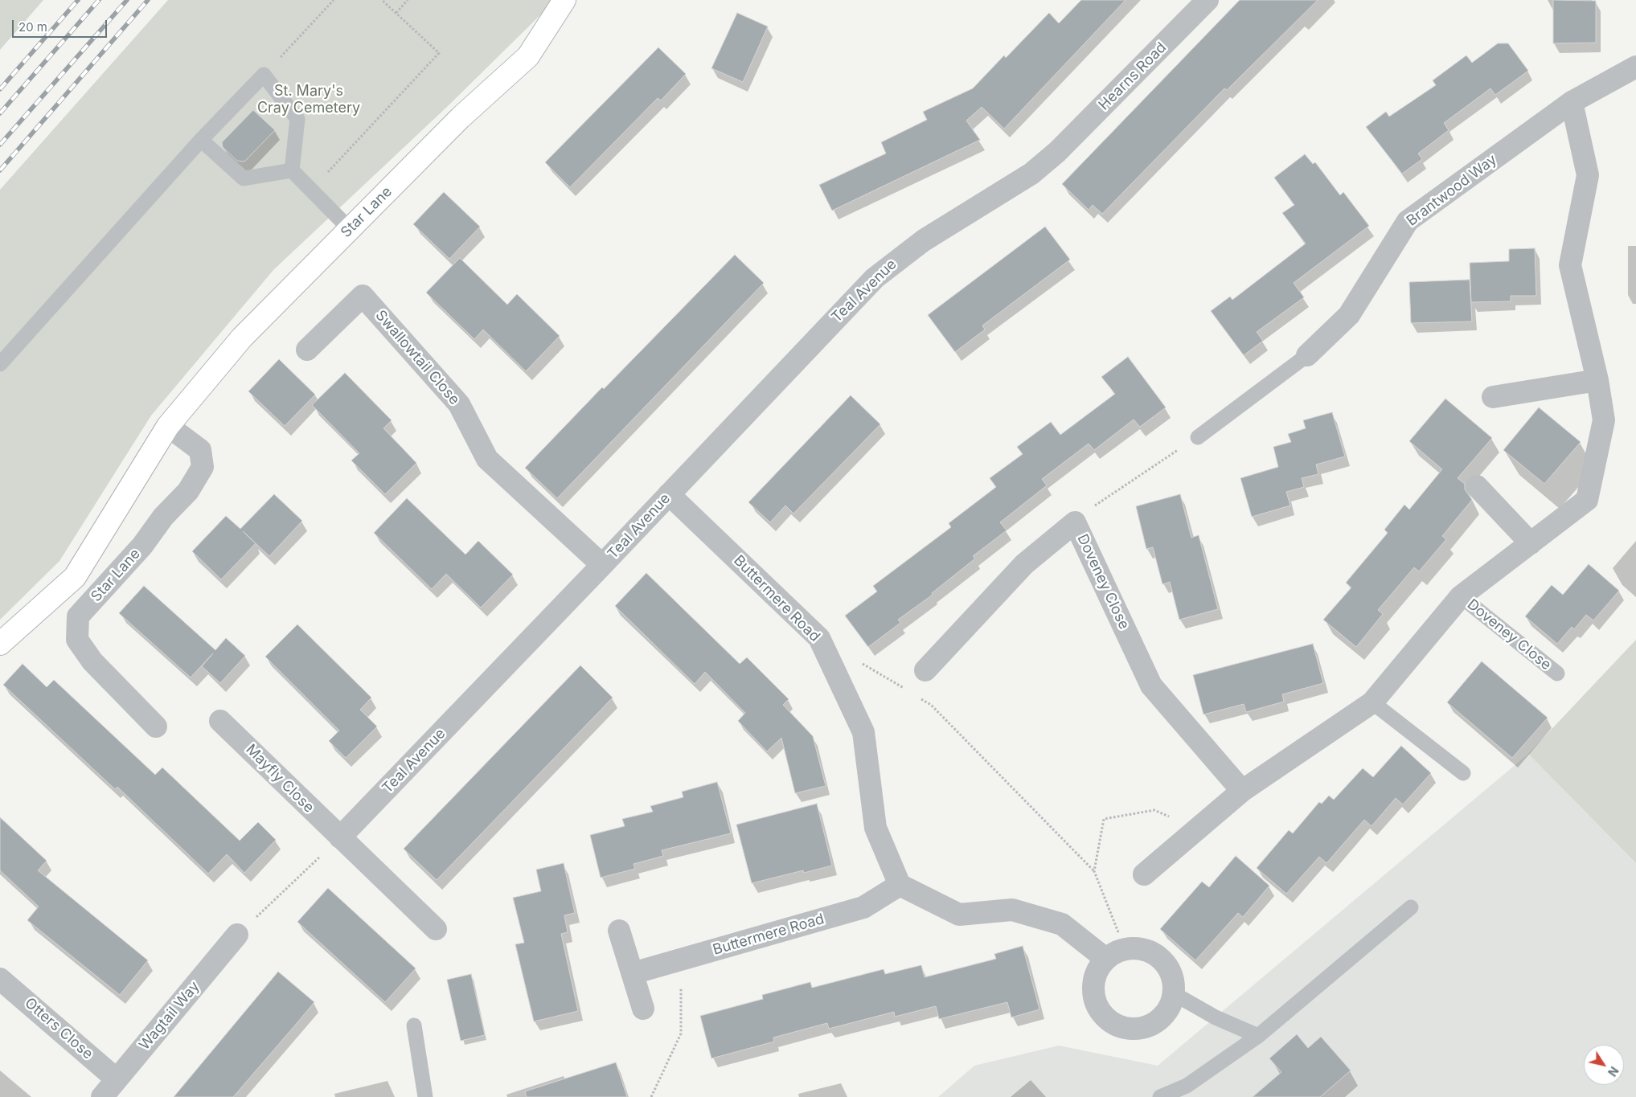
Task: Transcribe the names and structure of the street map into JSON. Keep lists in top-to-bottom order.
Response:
{
  "streets": {
    "street": [
      "Hearns Road",
      "Brantwood Way",
      "Star Lane",
      "Teal Avenue",
      "Swallowtail Close",
      "Doveney Close",
      "Buttermere Road",
      "Mayfly Close",
      "Wagtail Way",
      "Otters Close"
    ]
  },
  "crossings": [
    ["Hearns Road", "Teal Avenue"],
    ["Brantwood Way", "Doveney Close"],
    ["Teal Avenue", "Swallowtail Close"],
    ["Teal Avenue", "Buttermere Road"],
    ["Teal Avenue", "Mayfly Close"],
    ["Wagtail Way", "Otters Close"]
  ],
  "parks": ["St. Mary's Cray Cemetery"],
  "scale_bar": "20 m",
  "north": "bottom right"
}
